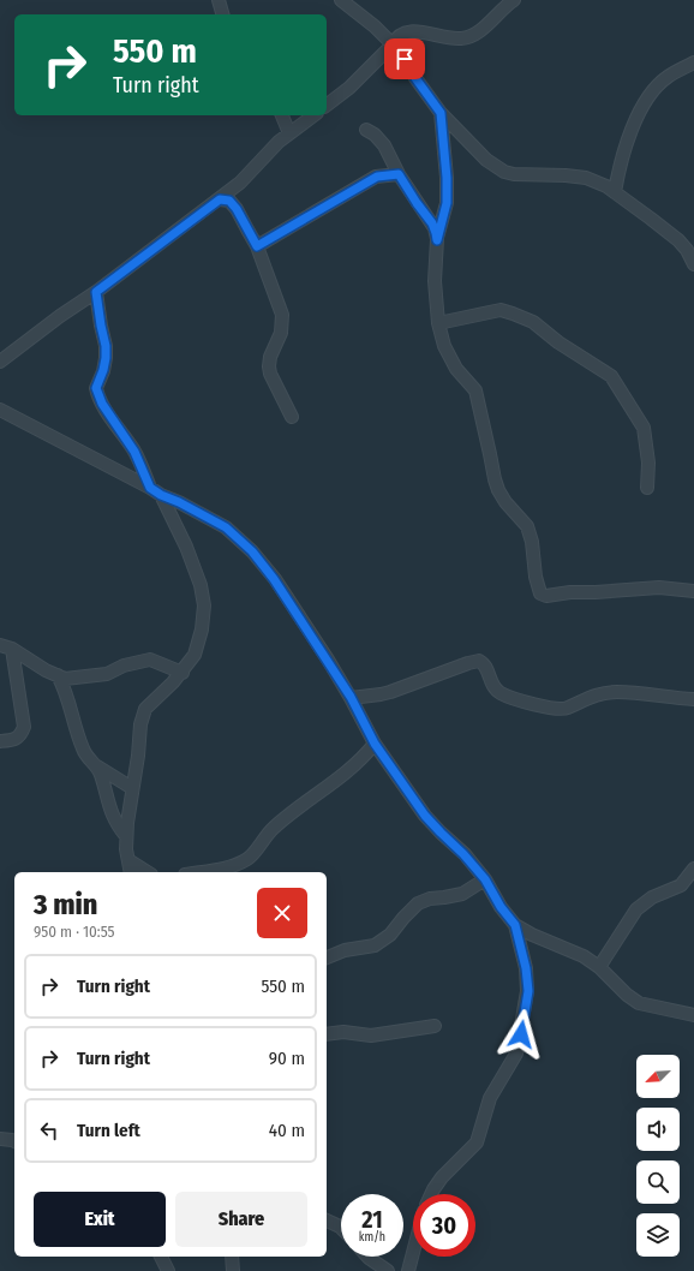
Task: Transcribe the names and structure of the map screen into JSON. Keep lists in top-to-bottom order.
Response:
{
  "north": "bottom left",
  "page": {
    "turn": ["550 m", "Turn right"],
    "heading": ["3 min", "950 m · 10:55"],
    "list": [
      {
        "name": "Turn right",
        "value": "550 m"
      },
      {
        "name": "Turn right",
        "value": "90 m"
      },
      {
        "name": "Turn left",
        "value": "40 m"
      }
    ],
    "buttons": ["Exit", "Share"],
    "speed": "21 km/h",
    "limit": "30"
  }
}
